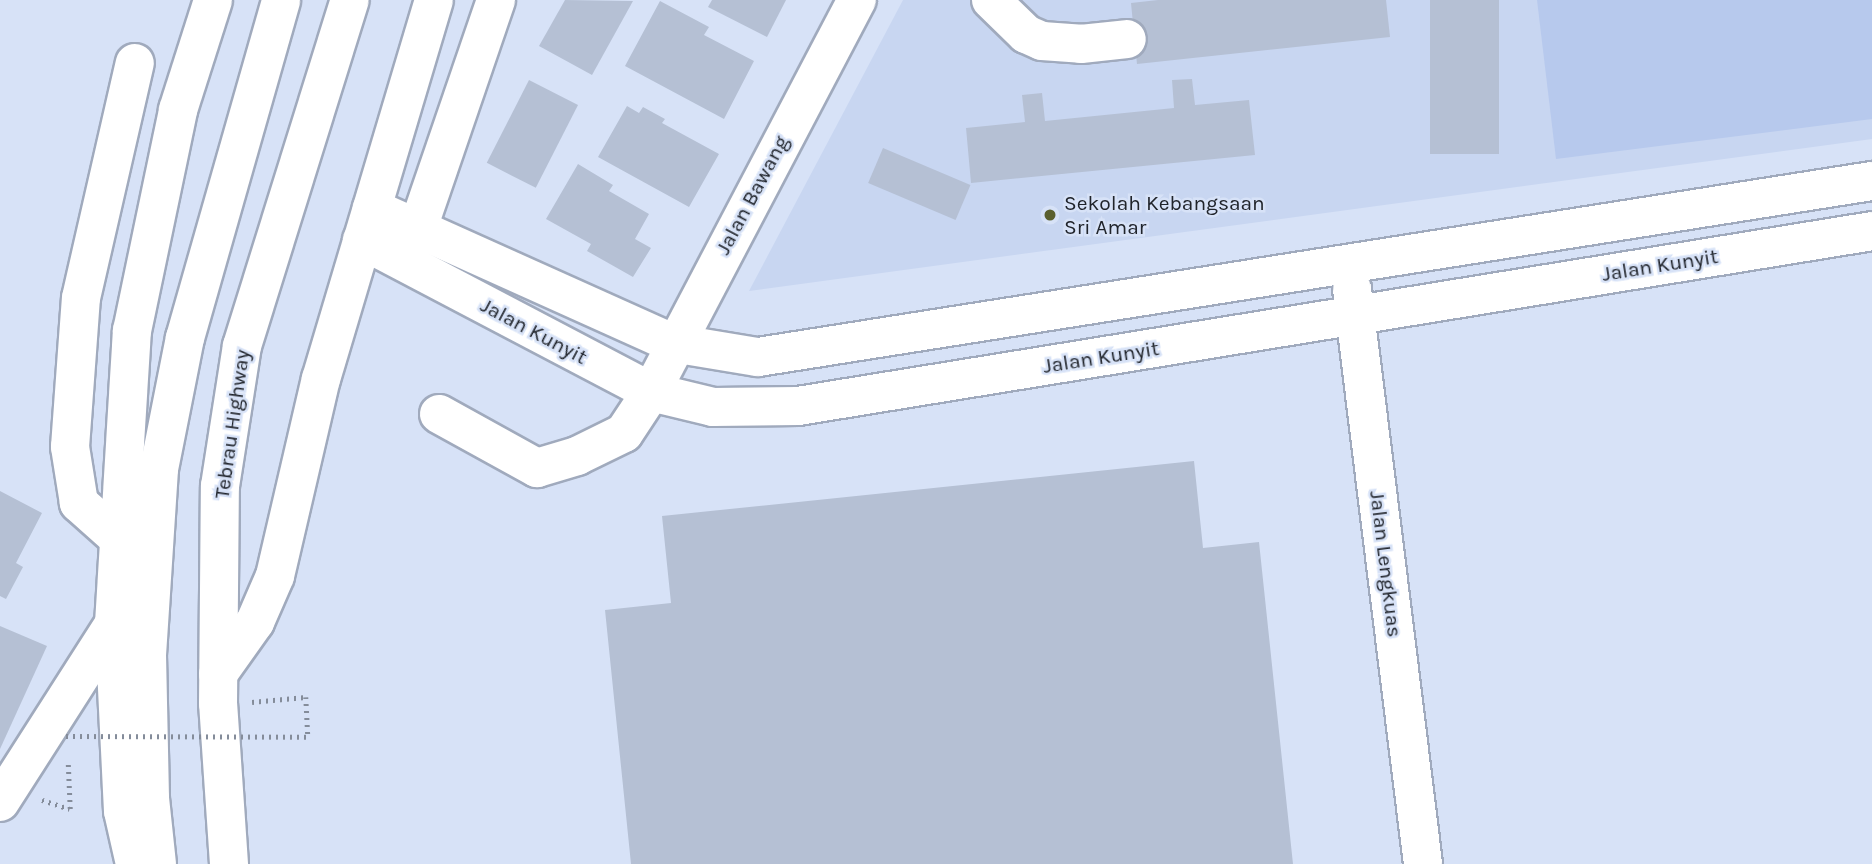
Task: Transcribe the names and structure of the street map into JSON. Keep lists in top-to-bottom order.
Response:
{
  "streets": {
    "main road": [
      "Jalan Bawang",
      "Jalan Kunyit",
      "Tebrau Highway",
      "Jalan Lengkuas"
    ]
  },
  "crossings": [
    ["Jalan Bawang", "Jalan Kunyit"],
    ["Jalan Kunyit", "Jalan Lengkuas"]
  ],
  "places": ["Sekolah Kebangsaan Sri Amar"]
}
